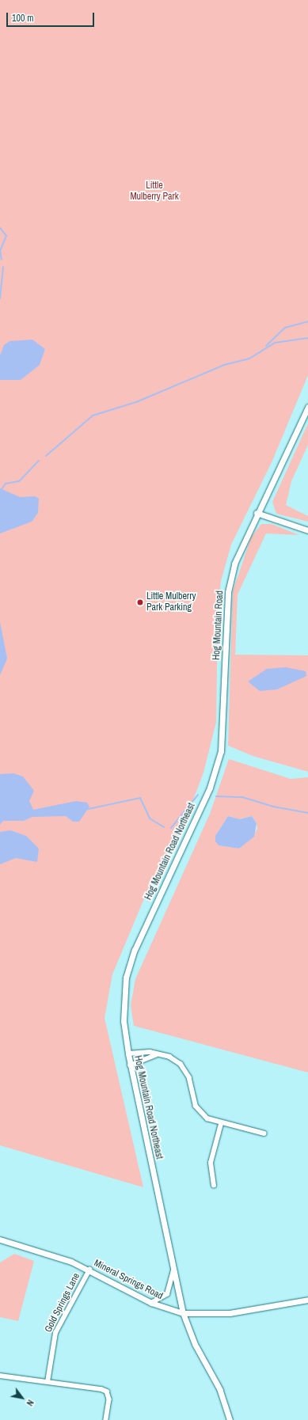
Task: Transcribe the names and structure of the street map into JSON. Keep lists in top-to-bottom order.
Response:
{
  "streets": {
    "street": [
      "Hog Mountain Road",
      "Hog Mountain Road Northeast",
      "Mineral Springs Road",
      "Gold Springs Lane"
    ]
  },
  "crossings": [
    ["Hog Mountain Road", "Hog Mountain Road Northeast"],
    ["Hog Mountain Road Northeast", "Mineral Springs Road"],
    ["Mineral Springs Road", "Gold Springs Lane"]
  ],
  "parks": ["Little Mulberry Park"],
  "places": ["Little Mulberry Park Parking"],
  "scale_bar": "100 m",
  "north": "bottom right"
}
